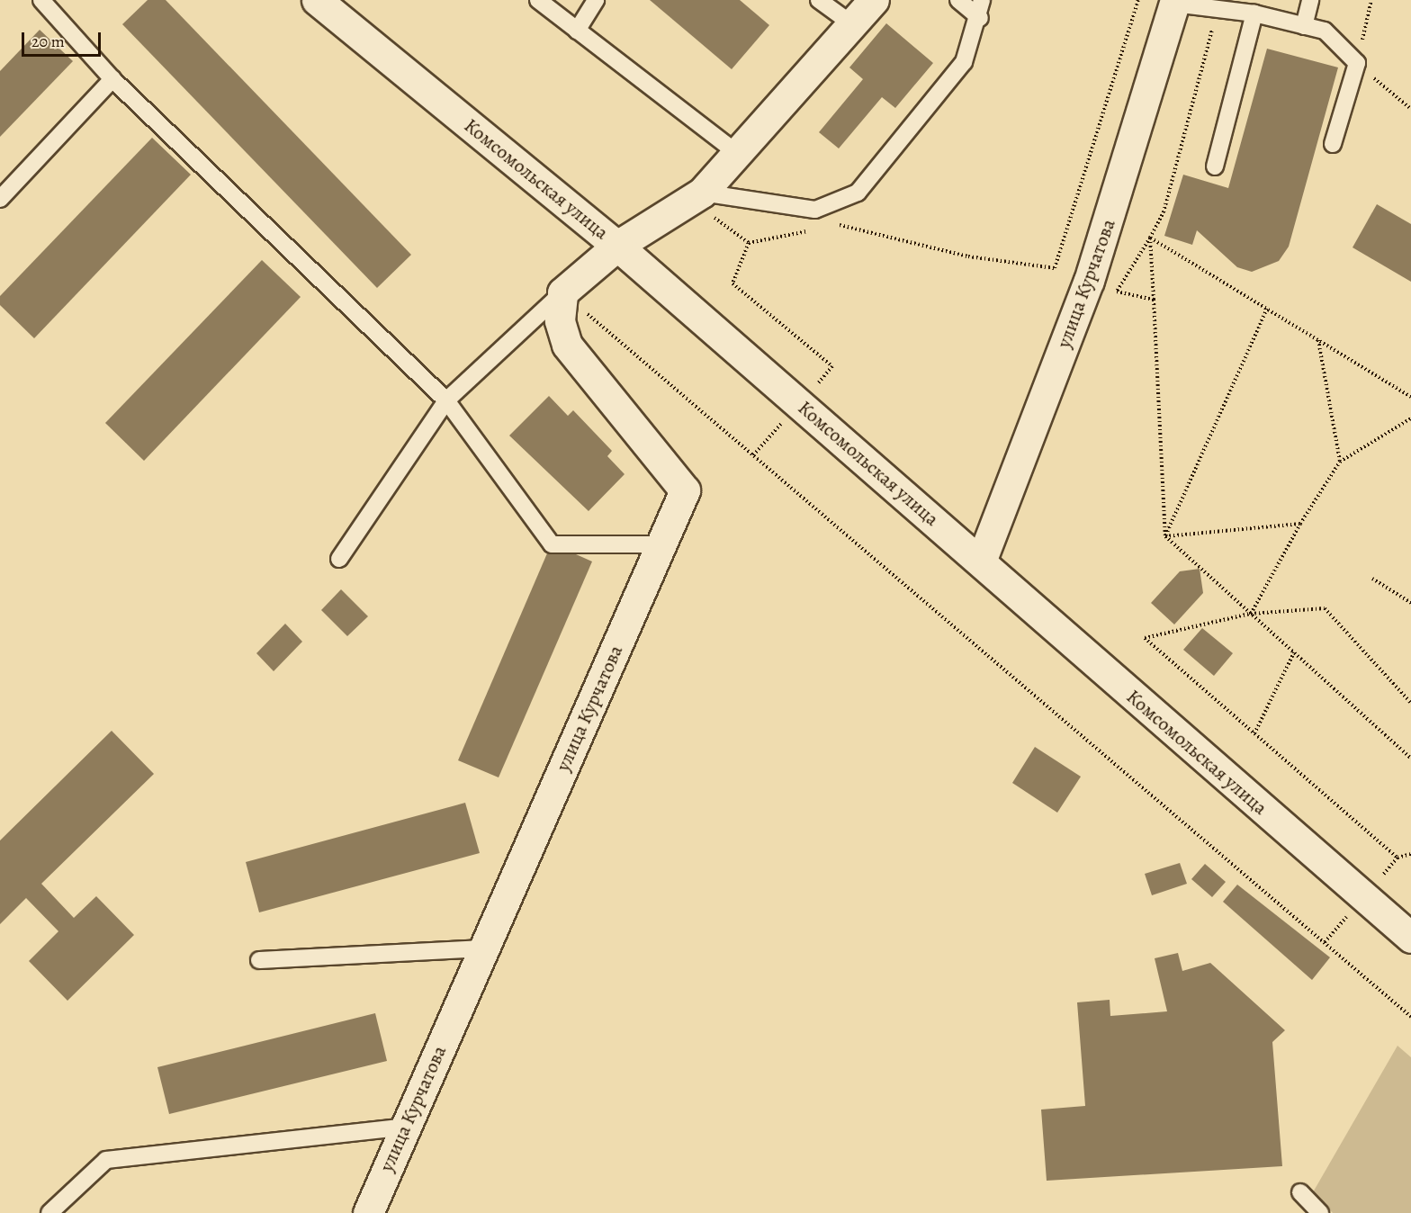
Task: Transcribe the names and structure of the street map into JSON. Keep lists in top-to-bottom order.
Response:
{
  "streets": {
    "main road": ["Комсомольская улица", "улица Курчатова"]
  },
  "crossings": [
    ["Комсомольская улица", "улица Курчатова"]
  ],
  "scale_bar": "20 m"
}
